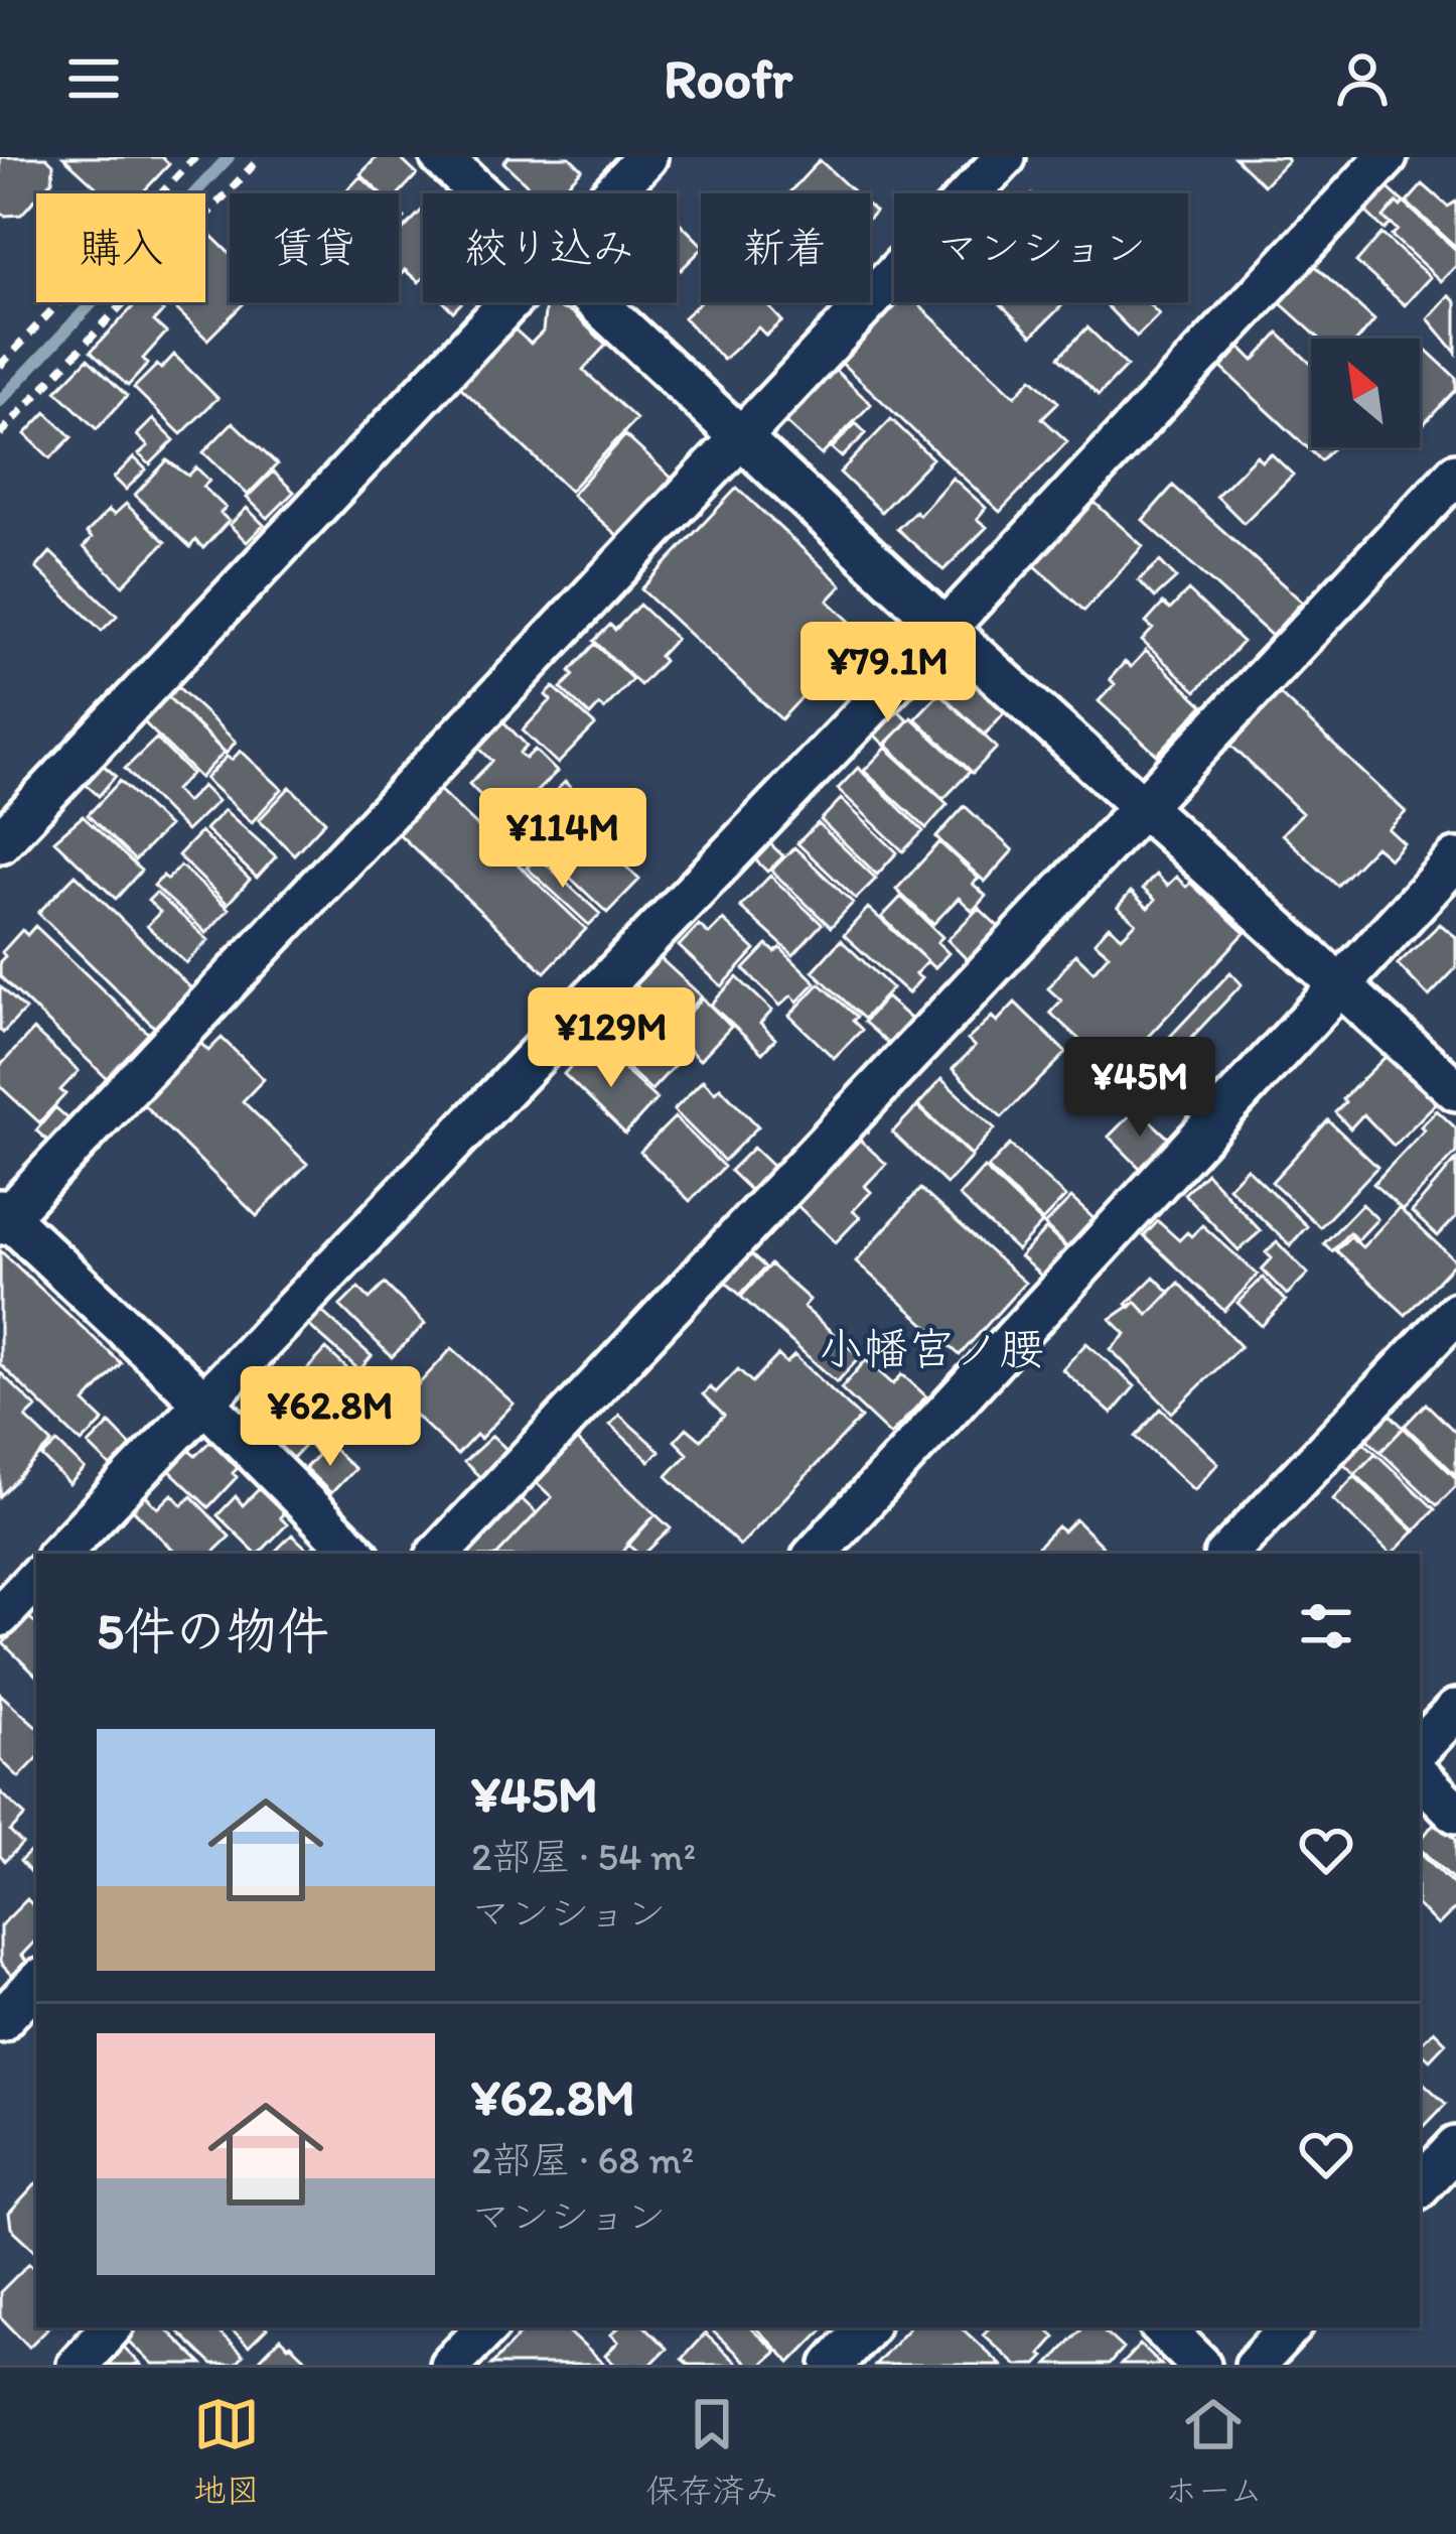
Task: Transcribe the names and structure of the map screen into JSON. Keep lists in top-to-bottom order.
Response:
{
  "districts": ["小幡宮ノ腰"],
  "north": "top left",
  "page": {
    "header": "Roofr",
    "chip": [
      "購入",
      "賃貸",
      "絞り込み",
      "新着",
      "マンション"
    ],
    "price": [
      "¥79.1M",
      "¥114M",
      "¥129M",
      "¥45M",
      "¥62.8M"
    ],
    "heading": "5件の物件",
    "list": [
      {
        "name": "¥45M",
        "note": "2部屋 · 54 m² · マンション"
      },
      {
        "name": "¥62.8M",
        "note": "2部屋 · 68 m² · マンション"
      }
    ],
    "tabs": ["地図", "保存済み", "ホーム"]
  }
}
